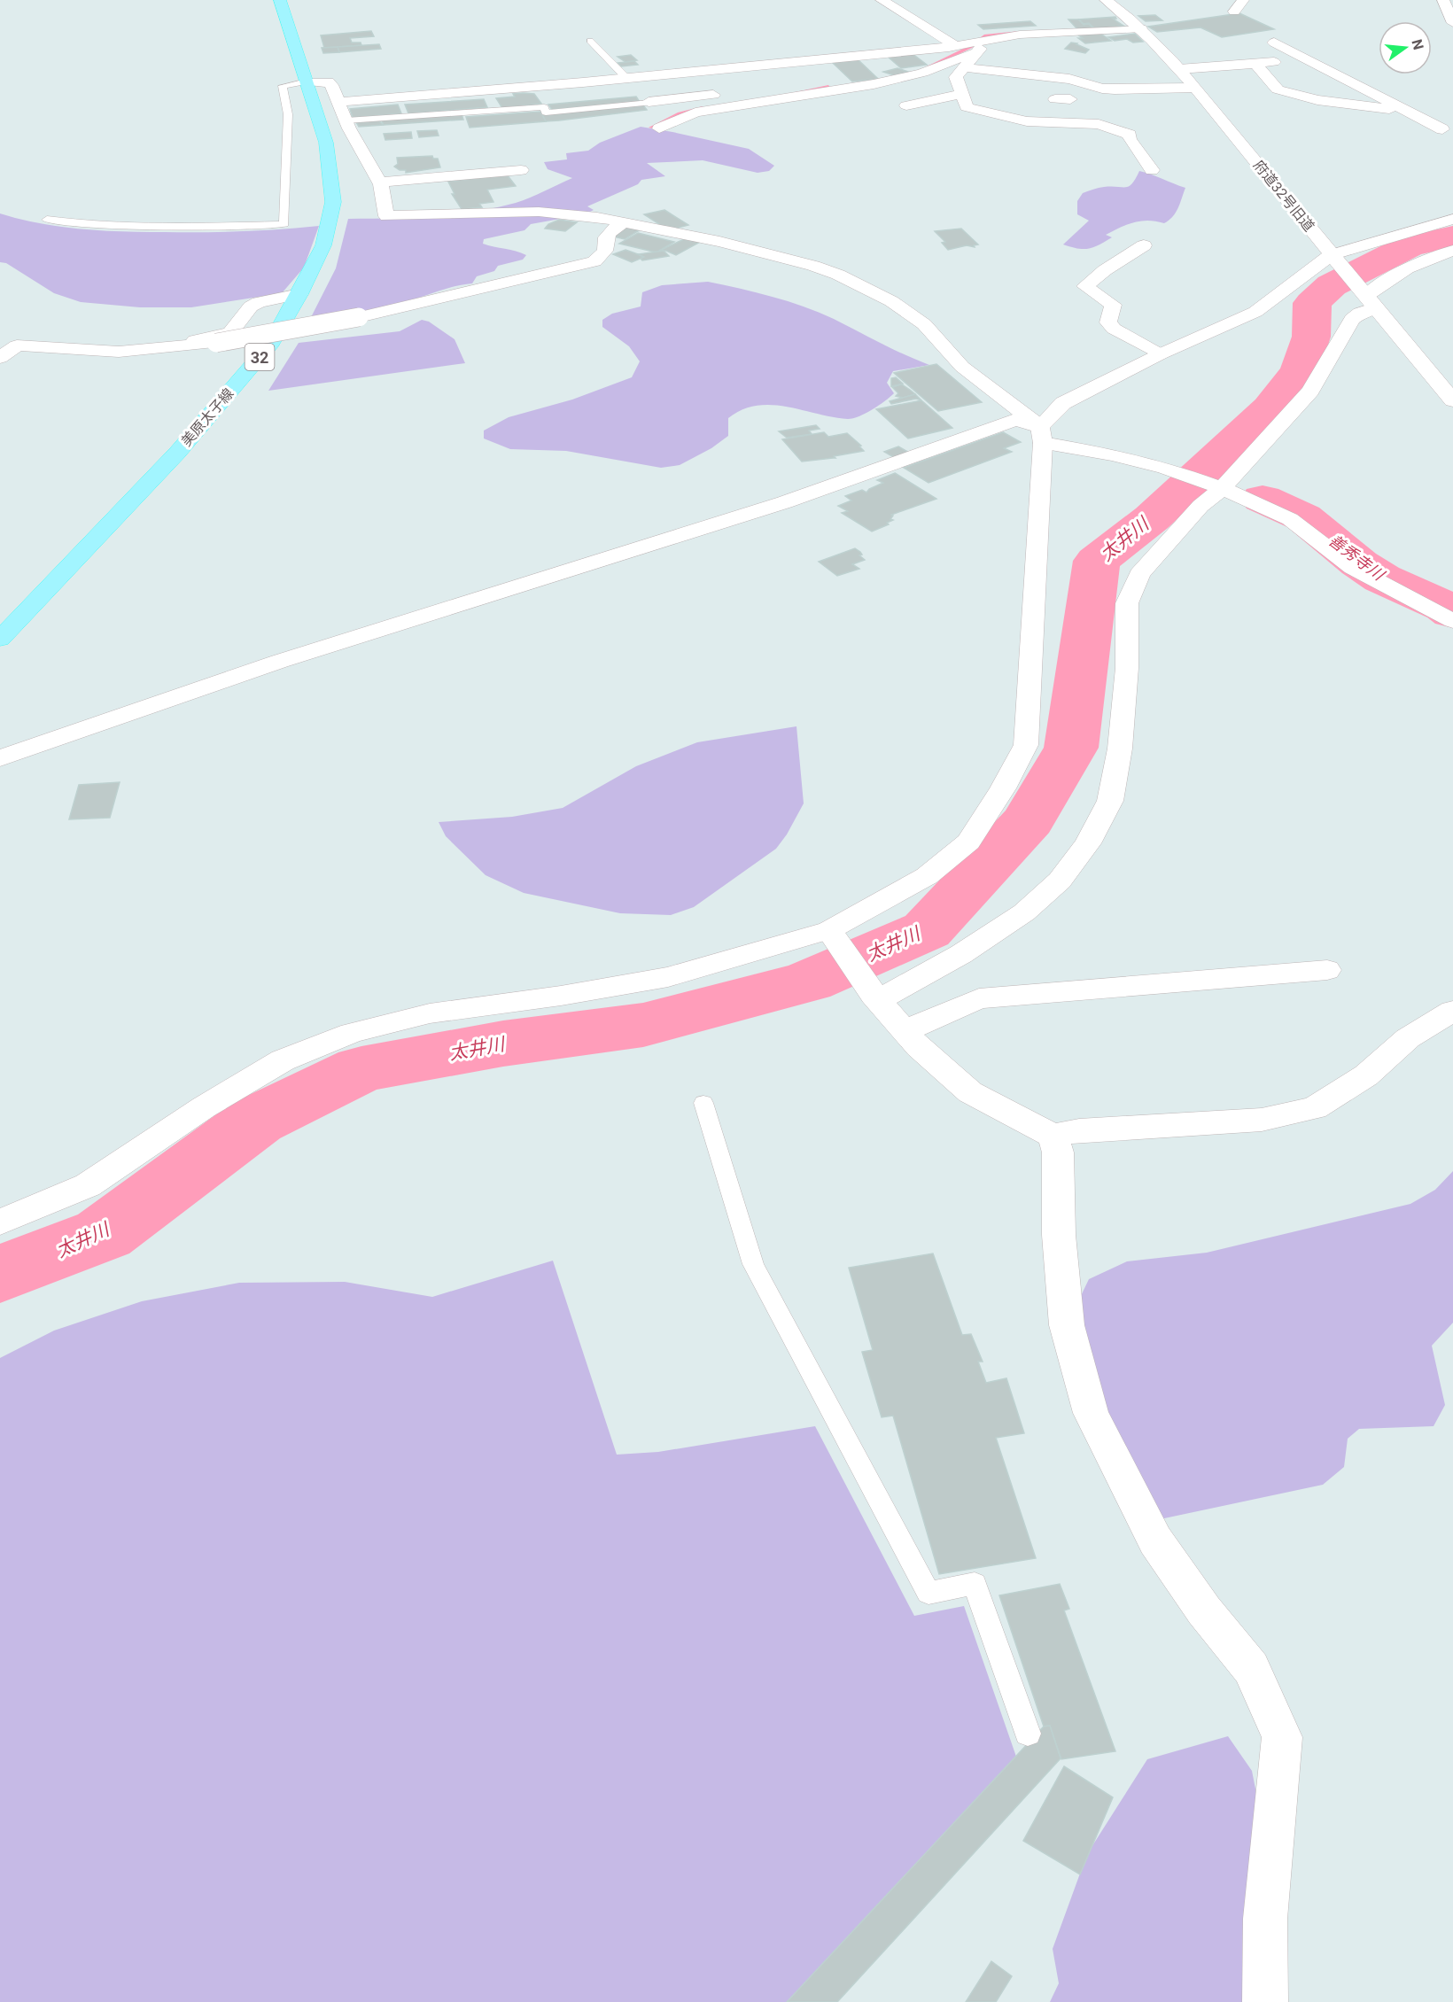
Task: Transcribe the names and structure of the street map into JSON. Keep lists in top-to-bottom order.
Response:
{
  "streets": {
    "main road": ["32", "美原太子線"],
    "street": ["府道32号旧道"]
  },
  "water": ["太井川", "善秀寺川"],
  "north": "right"
}
